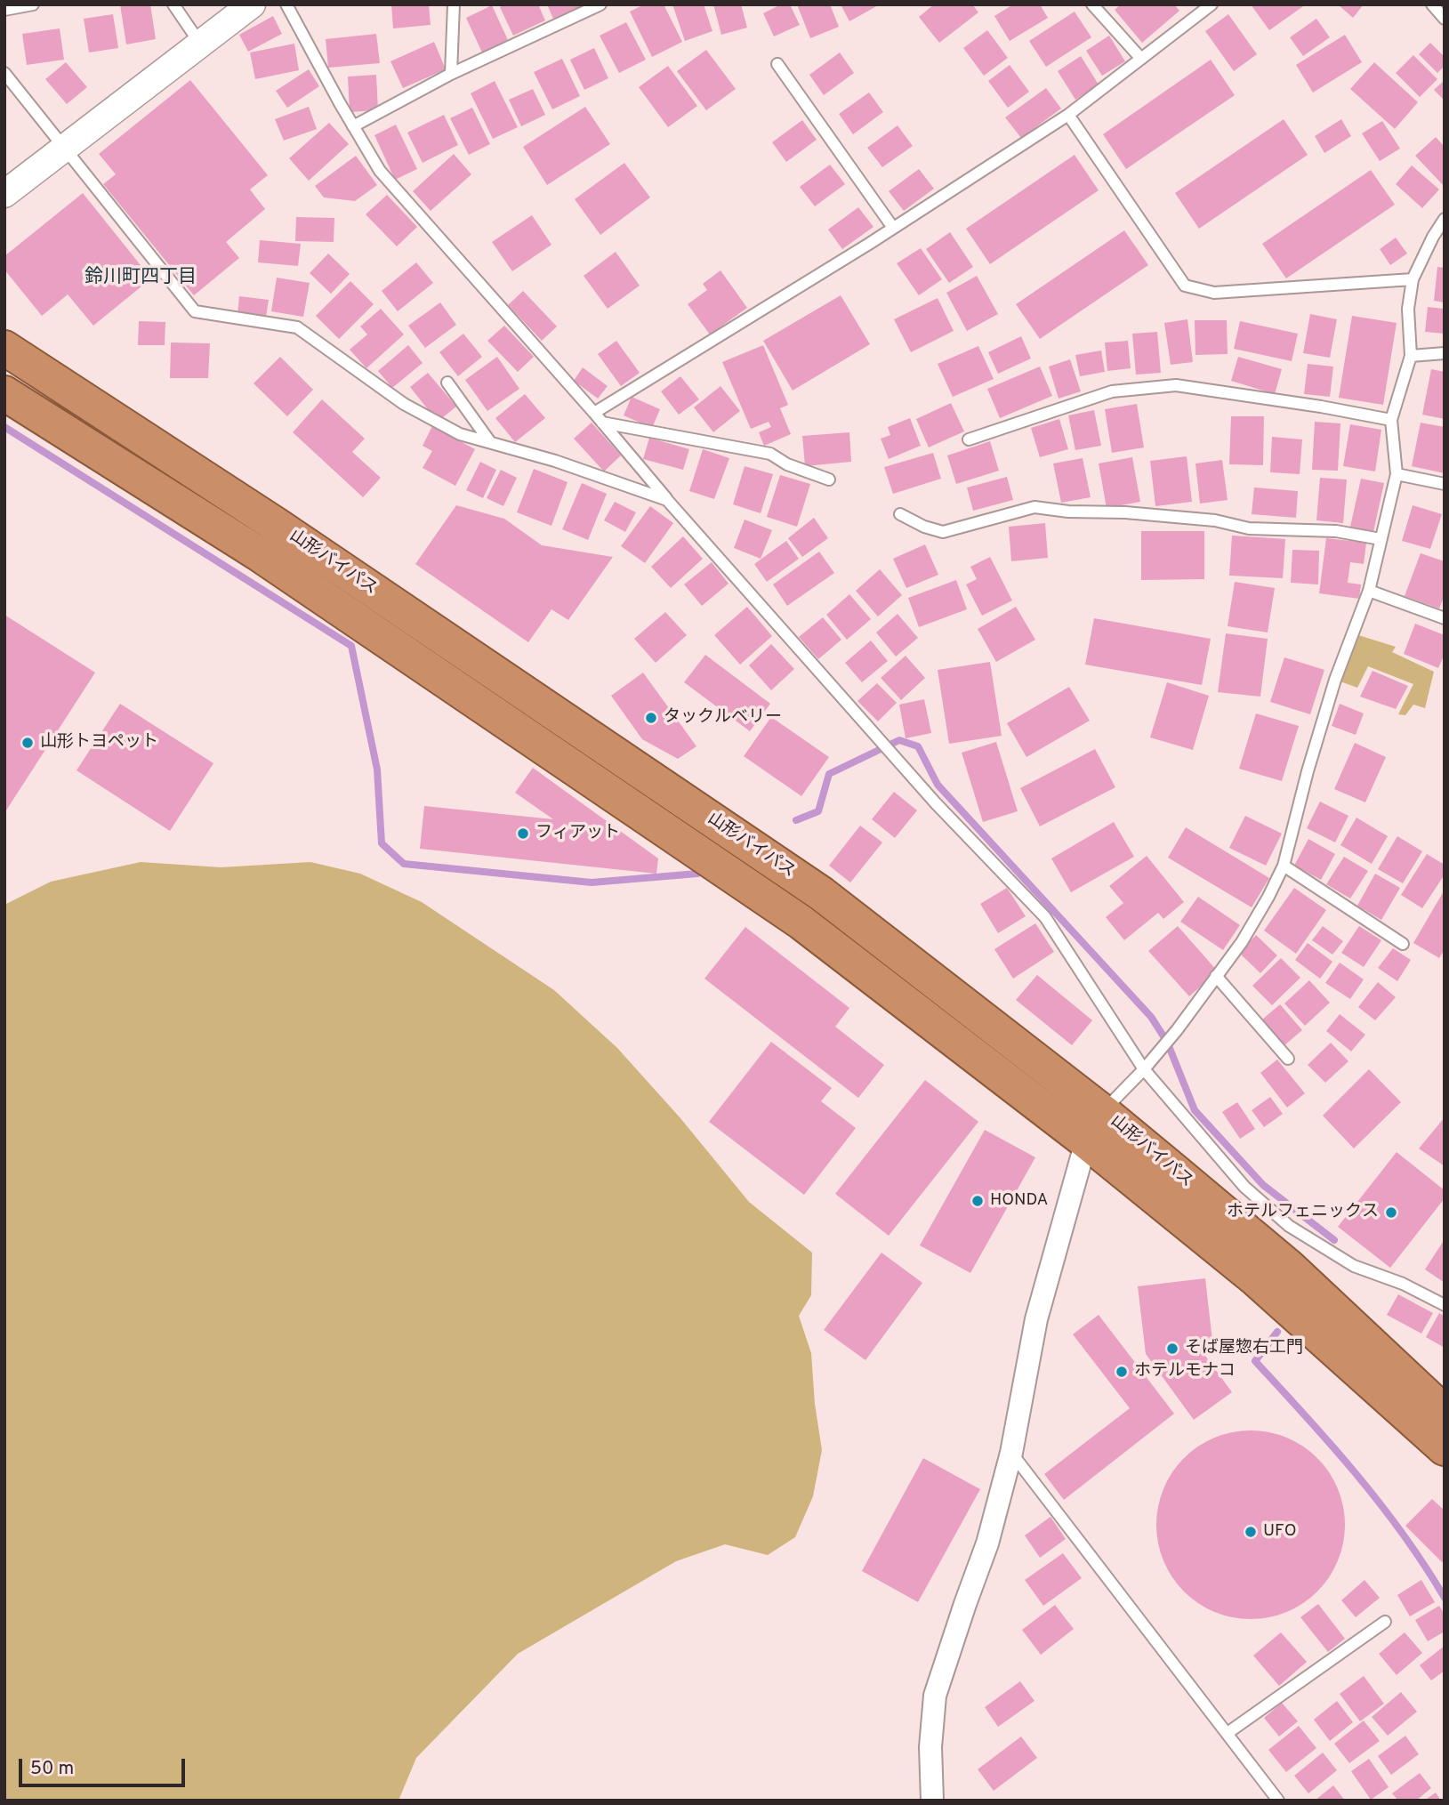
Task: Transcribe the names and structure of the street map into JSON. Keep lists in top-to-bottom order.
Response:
{
  "streets": {
    "highway": ["山形バイパス"]
  },
  "districts": ["鈴川町四丁目"],
  "places": [
    "タックルベリー",
    "山形トヨペット",
    "フィアット",
    "HONDA",
    "ホテルフェニックス",
    "そば屋惣右工門",
    "ホテルモナコ",
    "UFO"
  ],
  "scale_bar": "50 m"
}
